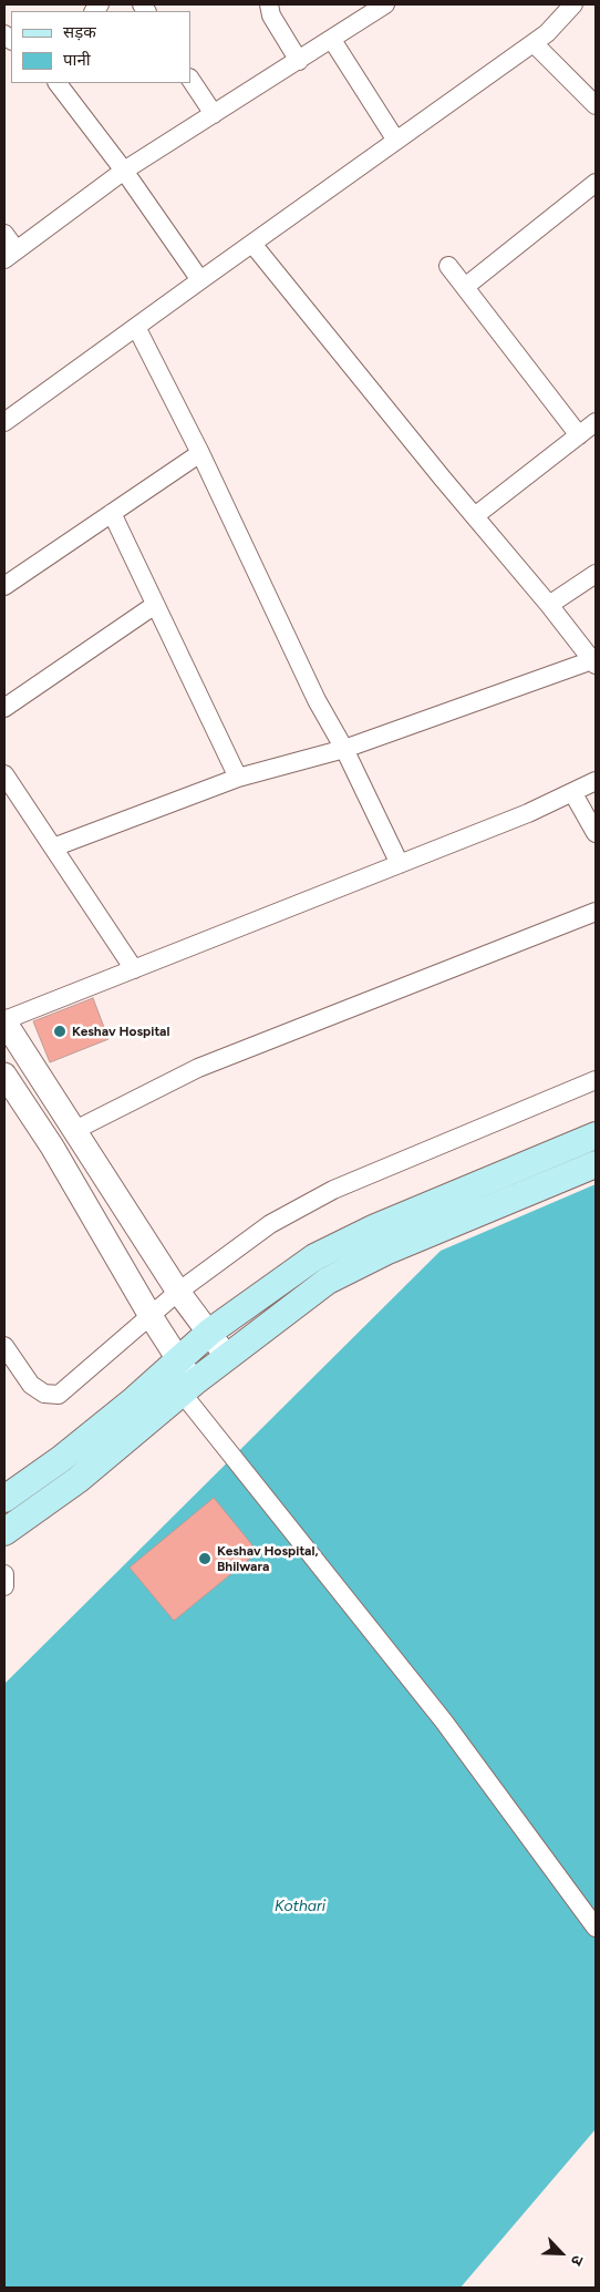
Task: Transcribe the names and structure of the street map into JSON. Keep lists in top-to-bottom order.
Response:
{
  "water": ["Kothari"],
  "places": ["Keshav Hospital", "Keshav Hospital, Bhilwara"],
  "legend": ["सड़क", "पानी"],
  "north": "bottom right"
}
